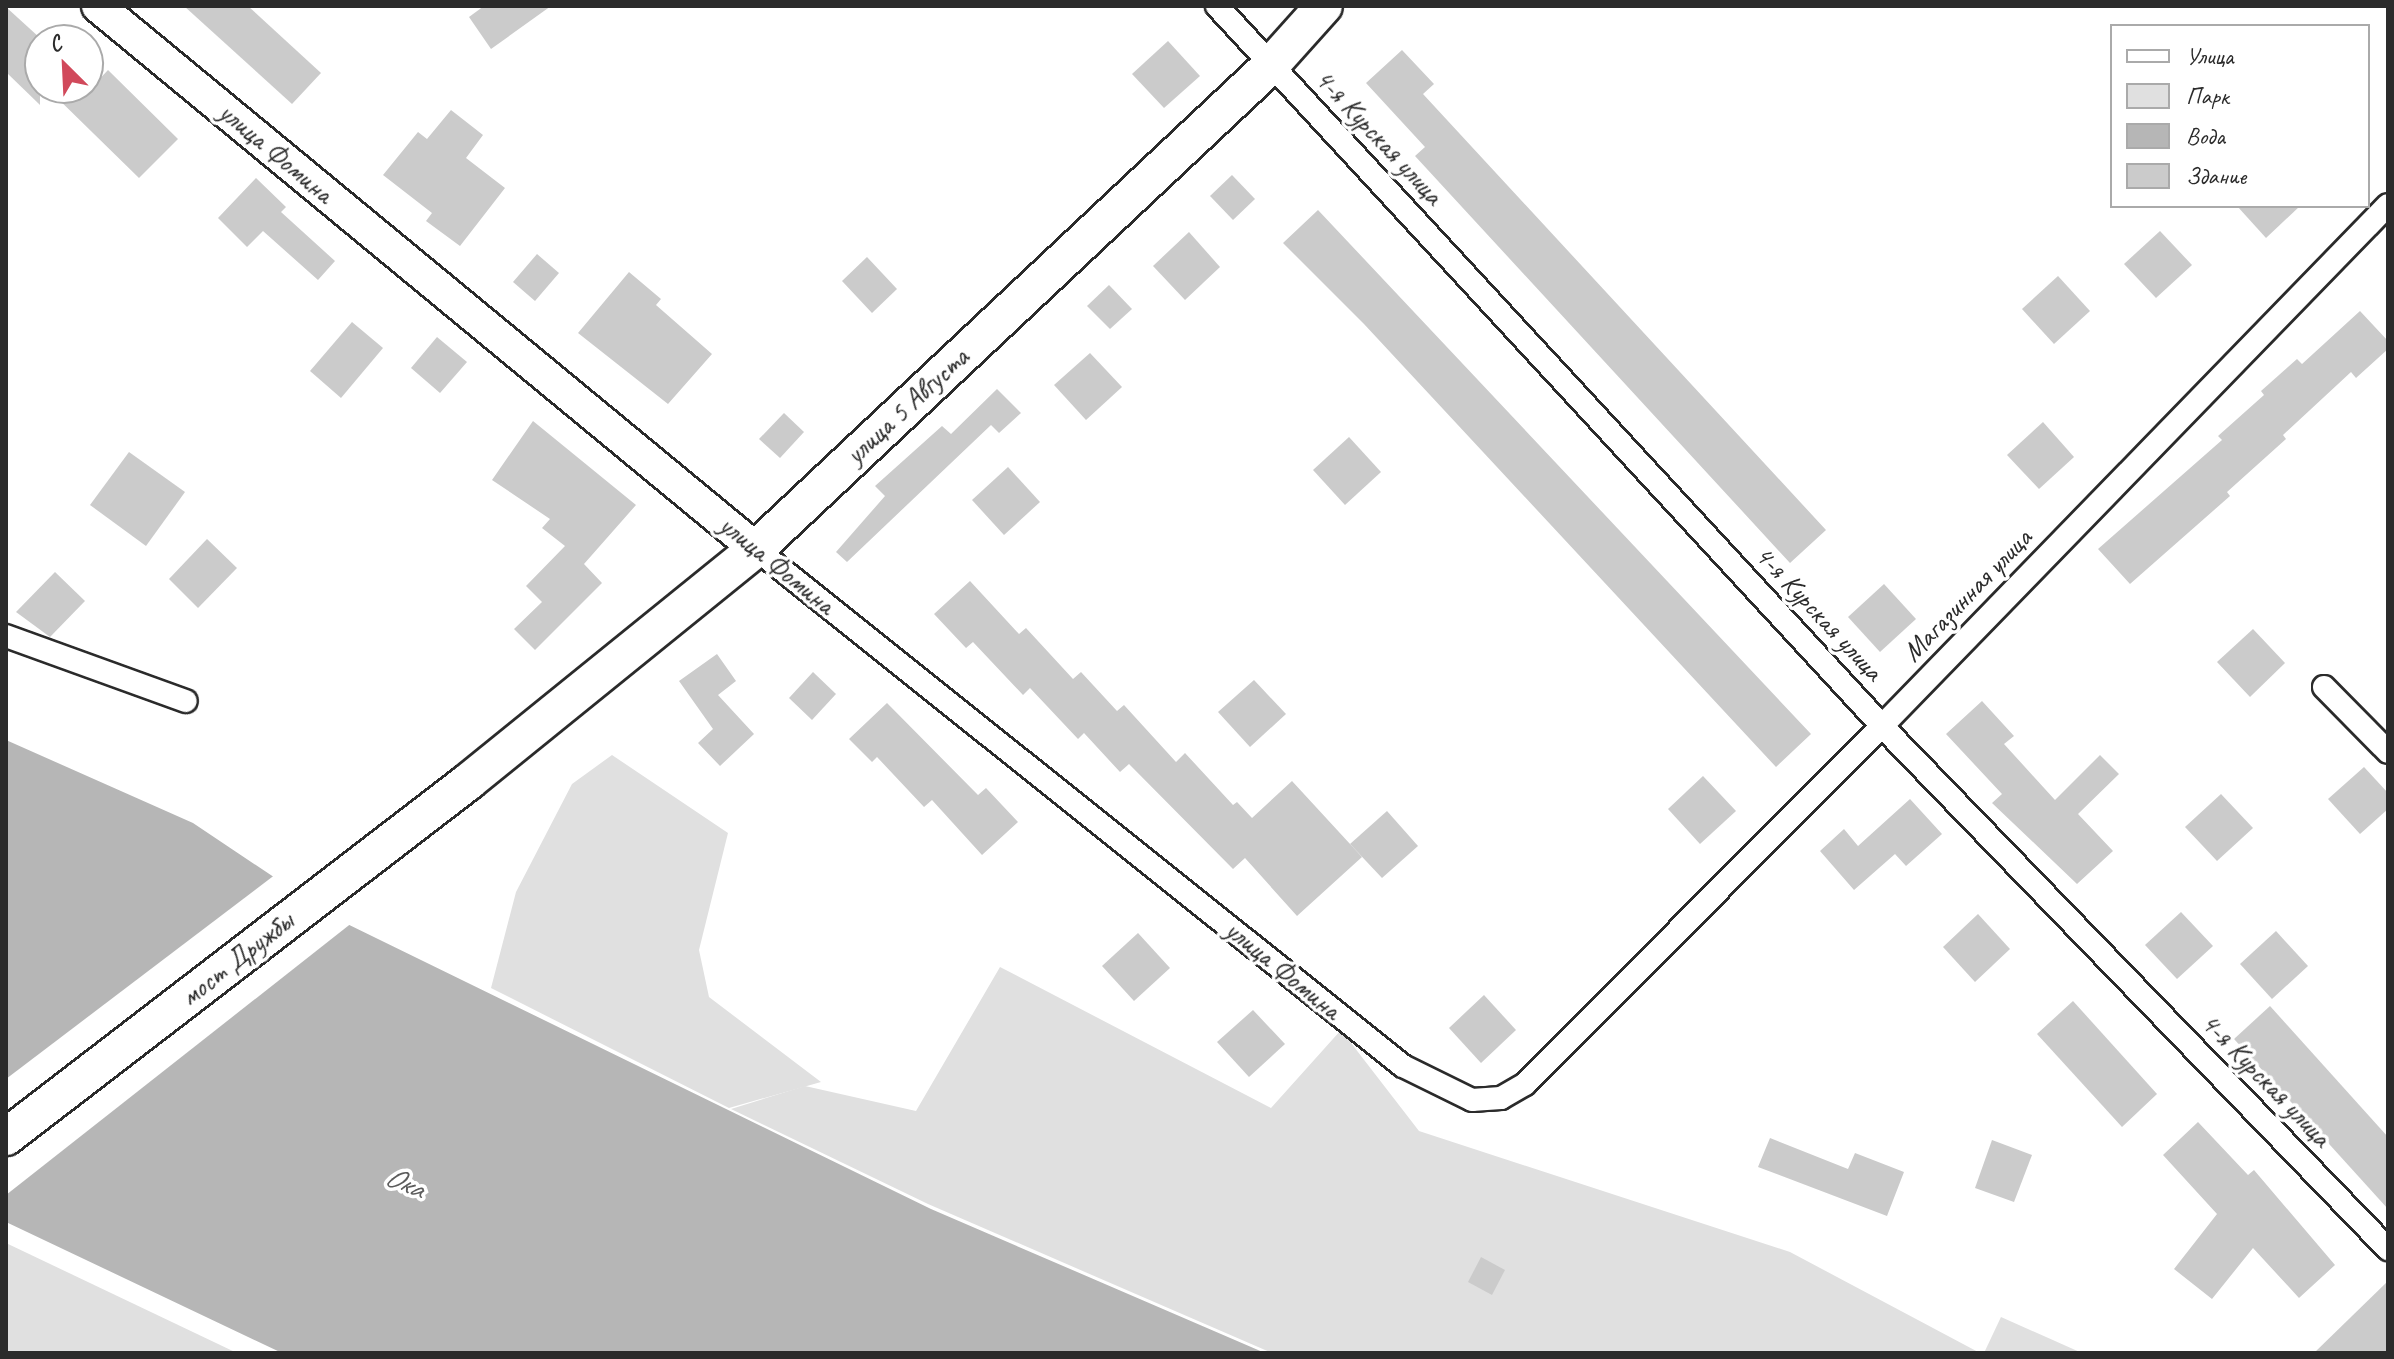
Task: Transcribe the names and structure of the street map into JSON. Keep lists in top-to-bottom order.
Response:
{
  "streets": {
    "main road": ["улица 5 Августа", "мост Дружбы"],
    "street": ["4-я Курская улица", "улица Фомина", "Магазинная улица"]
  },
  "crossings": [
    ["4-я Курская улица", "улица 5 Августа"],
    ["4-я Курская улица", "Магазинная улица"],
    ["улица Фомина", "улица 5 Августа"],
    ["улица Фомина", "Магазинная улица"],
    ["улица 5 Августа", "мост Дружбы"]
  ],
  "water": ["Ока"],
  "legend": [
    "Улица",
    "Парк",
    "Вода",
    "Здание"
  ],
  "north": "top left"
}
